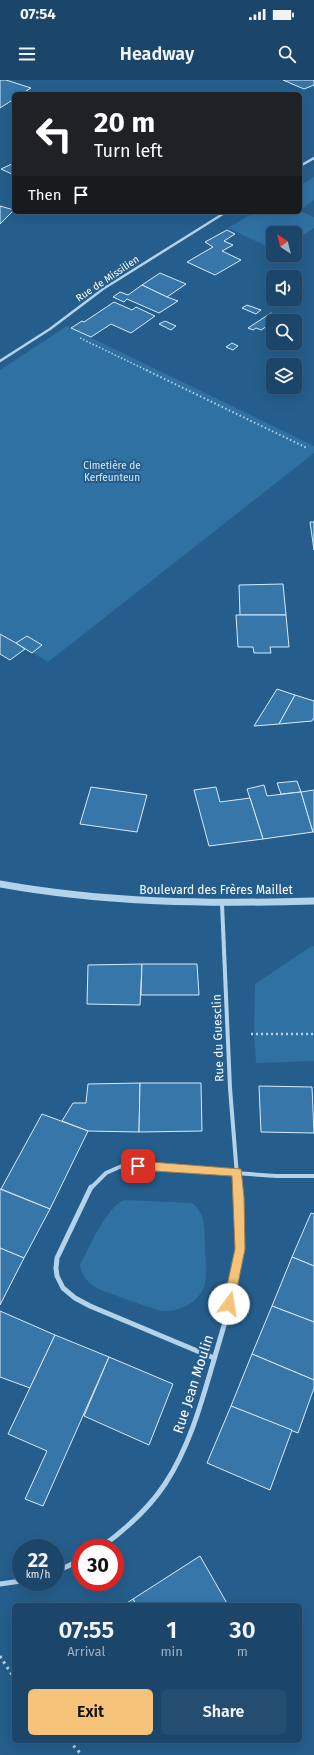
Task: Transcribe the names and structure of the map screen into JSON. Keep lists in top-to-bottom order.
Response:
{
  "streets": {
    "street": [
      "Rue de Missilien",
      "Boulevard des Frères Maillet",
      "Rue du Guesclin",
      "Rue Jean Moulin"
    ]
  },
  "crossings": [
    ["Boulevard des Frères Maillet", "Rue du Guesclin"],
    ["Rue du Guesclin", "Rue Jean Moulin"]
  ],
  "parks": ["Cimetière de Kerfeunteun"],
  "north": "top left",
  "page": {
    "status": "07:54",
    "header": "Headway",
    "turn": ["20 m", "Turn left"],
    "then": "Then",
    "speed": "22 km/h",
    "limit": "30",
    "eta": [
      "07:55",
      "Arrival",
      "1",
      "min",
      "30",
      "m"
    ],
    "buttons": ["Exit", "Share"]
  }
}
